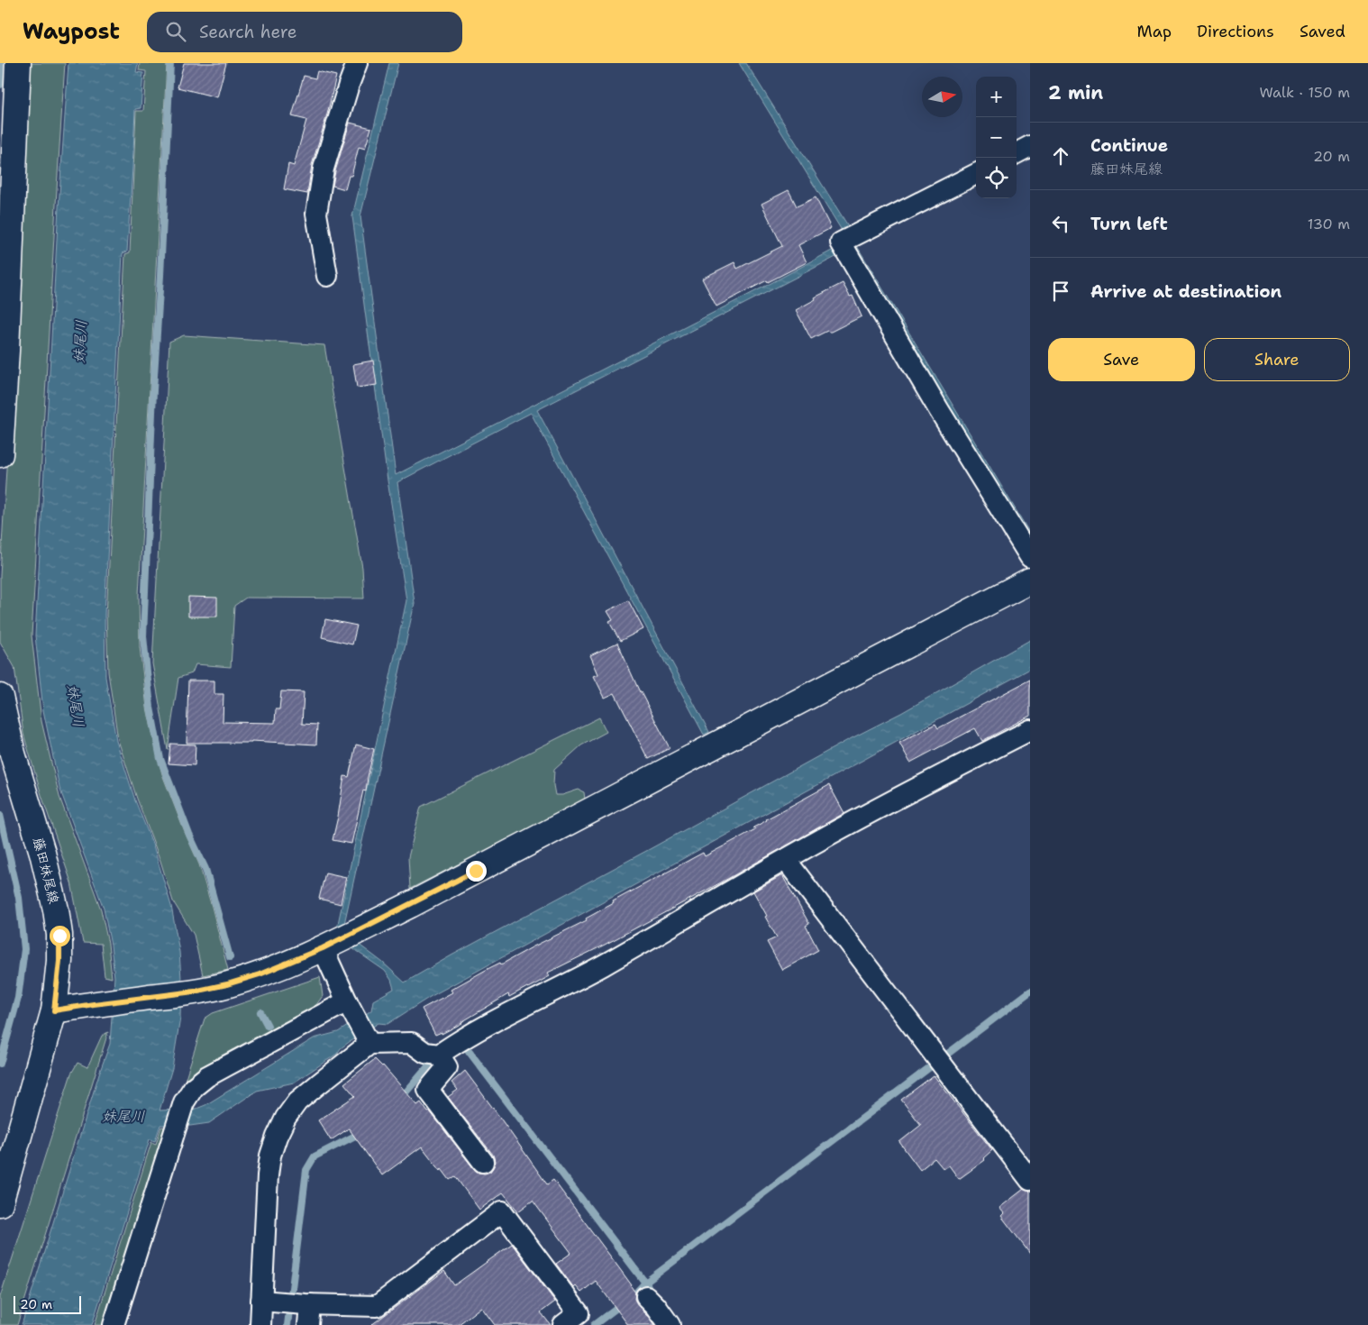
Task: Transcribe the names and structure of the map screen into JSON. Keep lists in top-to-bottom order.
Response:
{
  "streets": {
    "street": ["藤田妹尾線"]
  },
  "water": ["妹尾川"],
  "scale_bar": "20 m",
  "north": "right",
  "page": {
    "header": "Waypost",
    "search": "Search here",
    "nav": ["Map", "Directions", "Saved"],
    "heading": ["2 min", "Walk · 150 m"],
    "map_buttons": ["+", "−"],
    "list": [
      ["Continue", "藤田妹尾線", "20 m"],
      ["Turn left", "130 m"],
      "Arrive at destination"
    ],
    "buttons": ["Save", "Share"],
    "scale": "20 m"
  }
}
